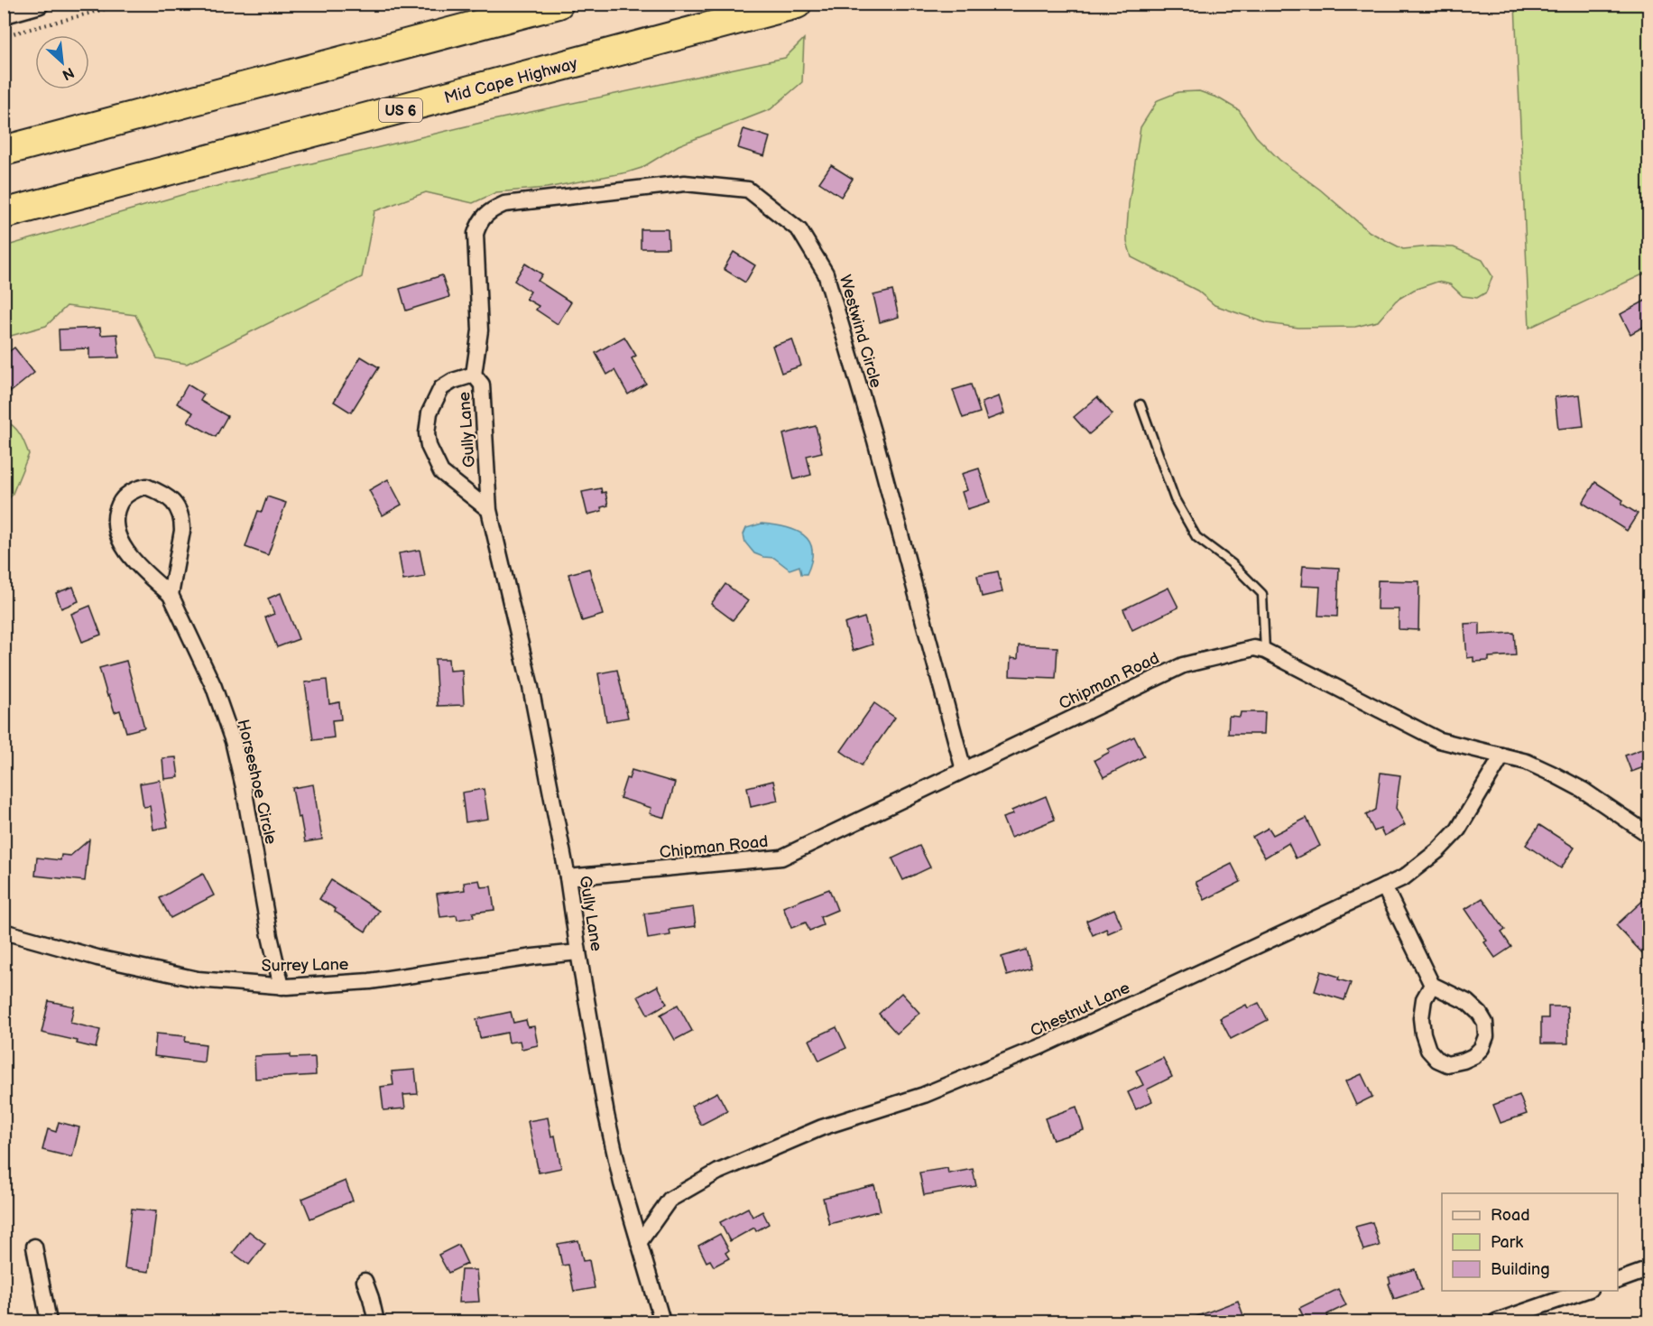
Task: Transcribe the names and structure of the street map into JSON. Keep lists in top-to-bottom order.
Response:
{
  "streets": {
    "highway": ["Mid Cape Highway", "US 6"],
    "street": [
      "Westwind Circle",
      "Gully Lane",
      "Chipman Road",
      "Horseshoe Circle",
      "Surrey Lane",
      "Chestnut Lane"
    ]
  },
  "crossings": [
    ["Westwind Circle", "Gully Lane"],
    ["Westwind Circle", "Chipman Road"],
    ["Gully Lane", "Chipman Road"],
    ["Gully Lane", "Surrey Lane"],
    ["Gully Lane", "Chestnut Lane"],
    ["Chipman Road", "Chestnut Lane"],
    ["Horseshoe Circle", "Surrey Lane"]
  ],
  "legend": ["Road", "Park", "Building"],
  "north": "bottom right"
}
